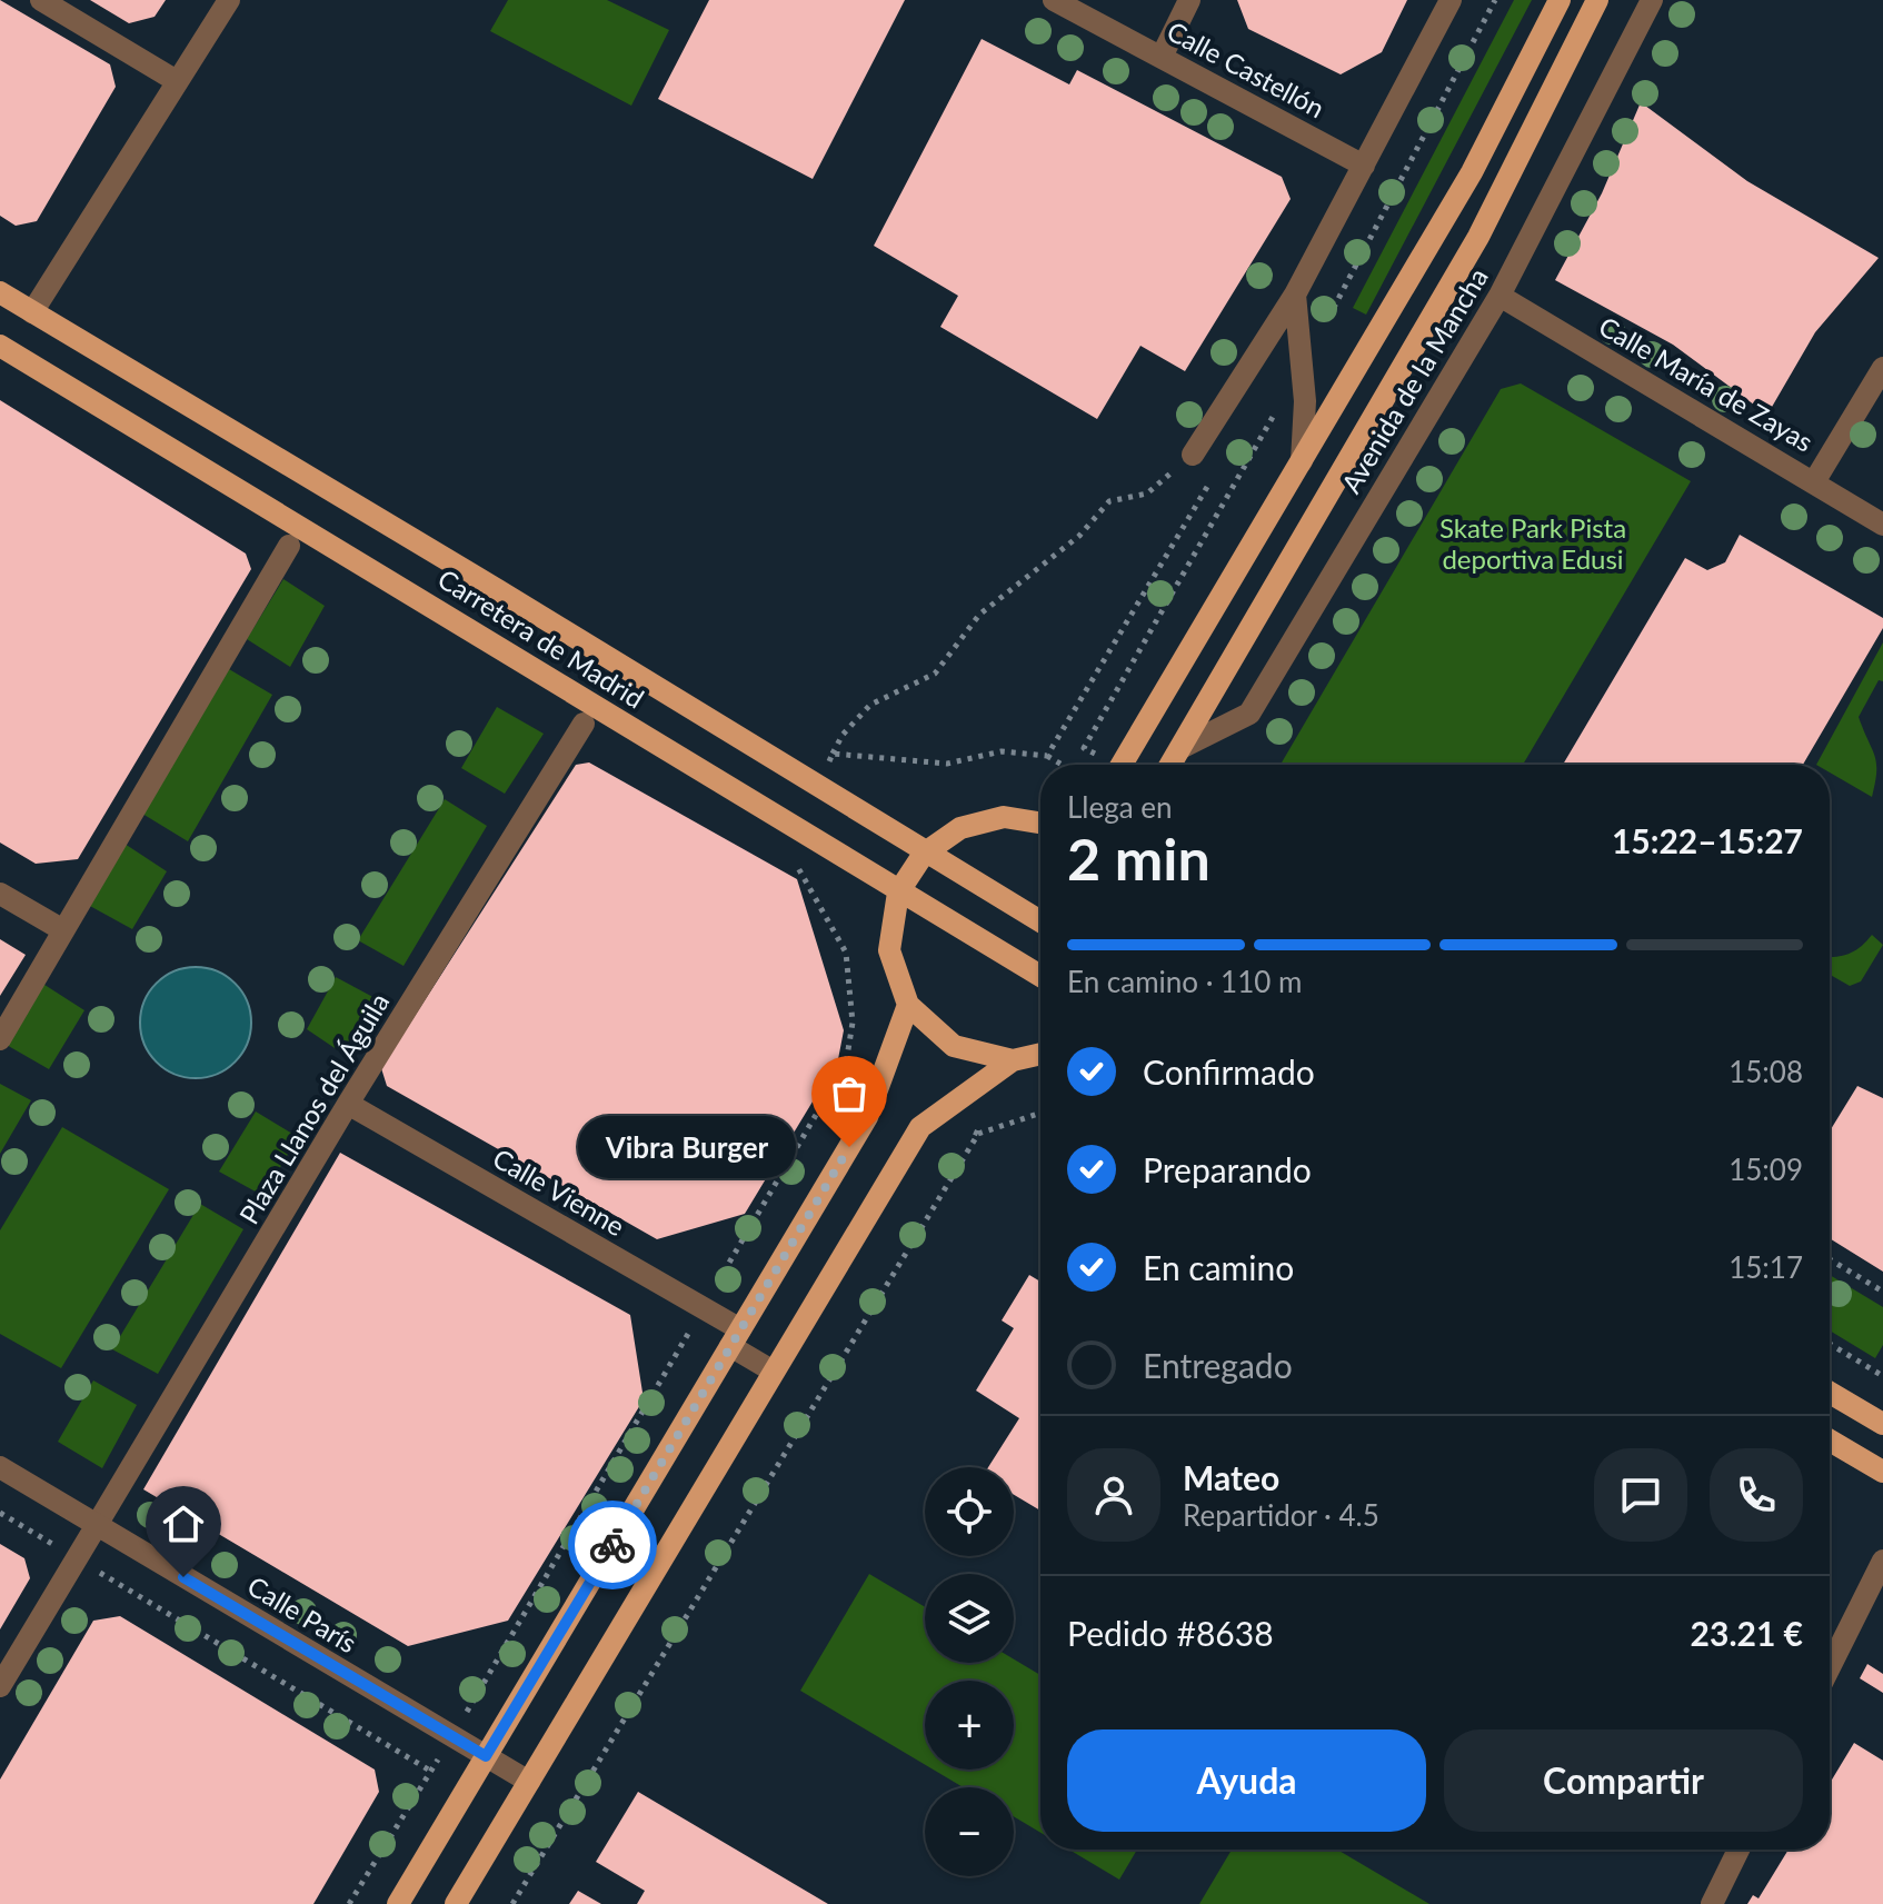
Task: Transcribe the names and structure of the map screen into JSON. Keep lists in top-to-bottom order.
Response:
{
  "streets": {
    "main road": ["Avenida de la Mancha", "Carretera de Madrid"],
    "street": [
      "Calle Castellón",
      "Calle María de Zayas",
      "Plaza Llanos del Águila",
      "Calle Vienne",
      "Calle París"
    ]
  },
  "crossings": [
    ["Avenida de la Mancha", "Calle María de Zayas"],
    ["Plaza Llanos del Águila", "Calle Vienne"],
    ["Plaza Llanos del Águila", "Calle París"]
  ],
  "parks": ["Skate Park Pista deportiva Edusi"],
  "places": ["Vibra Burger"],
  "page": {
    "heading": ["2 min", "Llega en", "15:22–15:27"],
    "panel": [
      "Mateo",
      "Repartidor · 4.5",
      "Pedido #8638",
      "23.21 €"
    ],
    "bar": "En camino · 110 m",
    "list": [
      ["Confirmado", "15:08"],
      ["Preparando", "15:09"],
      ["En camino", "15:17"],
      "Entregado"
    ],
    "bubble": "Vibra Burger",
    "map_buttons": ["+", "−"],
    "buttons": ["Ayuda", "Compartir"]
  }
}
